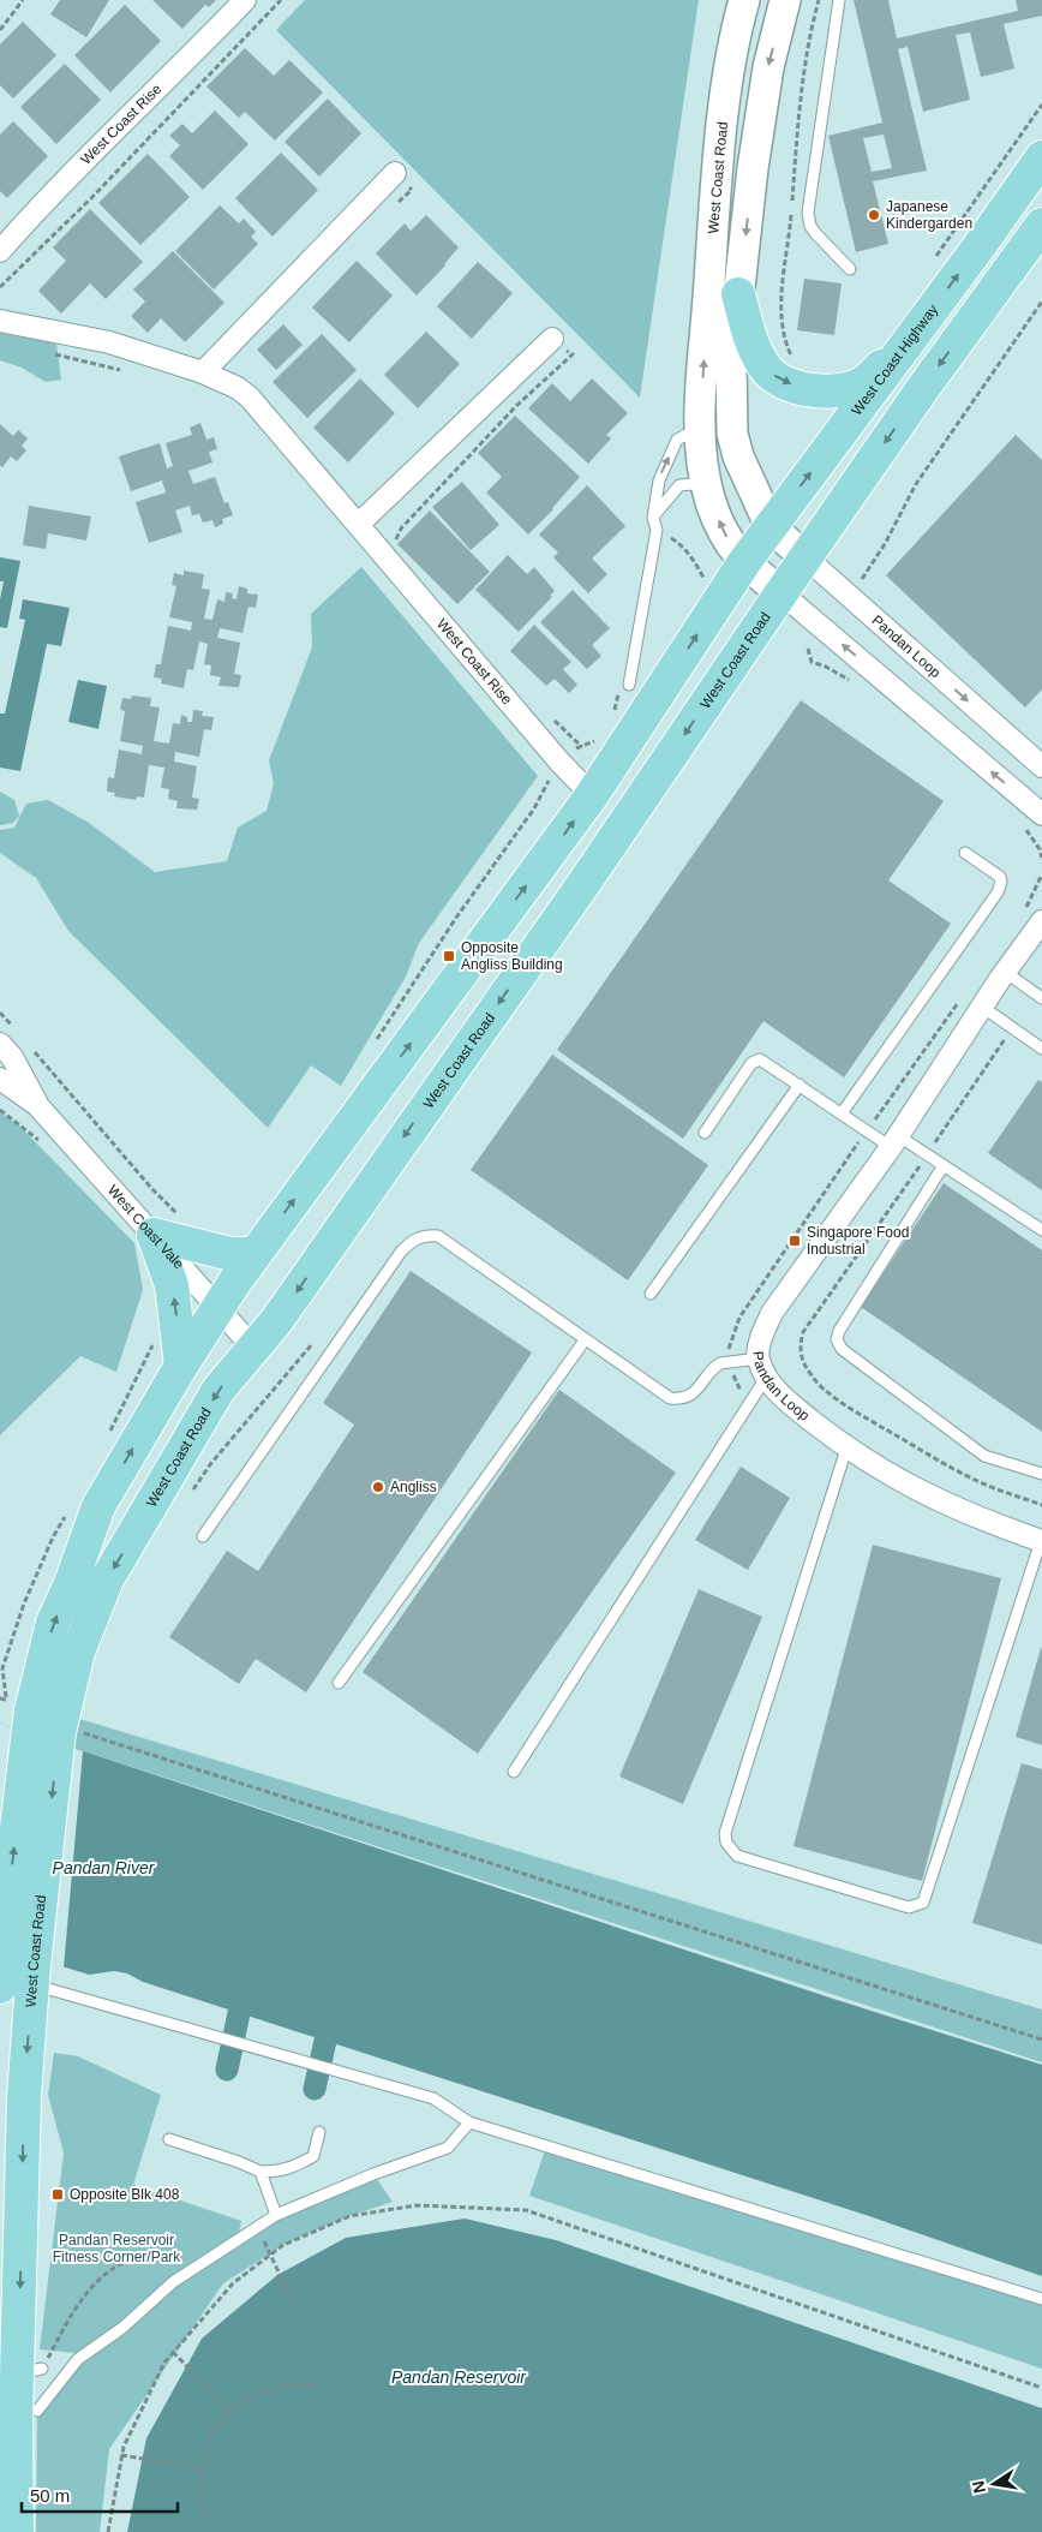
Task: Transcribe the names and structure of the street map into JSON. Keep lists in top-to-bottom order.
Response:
{
  "streets": {
    "main road": ["West Coast Road", "West Coast Highway"],
    "street": ["West Coast Rise", "Pandan Loop", "West Coast Vale"]
  },
  "crossings": [
    ["West Coast Rise", "West Coast Road"],
    ["West Coast Road", "West Coast Highway"],
    ["West Coast Road", "West Coast Vale"],
    ["West Coast Highway", "Pandan Loop"]
  ],
  "water": ["Pandan River", "Pandan Reservoir"],
  "parks": ["Pandan Reservoir Fitness Corner/Park"],
  "places": {
    "other": ["Japanese Kindergarden", "Angliss"],
    "transit": ["Opposite Angliss Building", "Singapore Food Industrial", "Opposite Blk 408"]
  },
  "scale_bar": "50 m",
  "north": "left"
}
